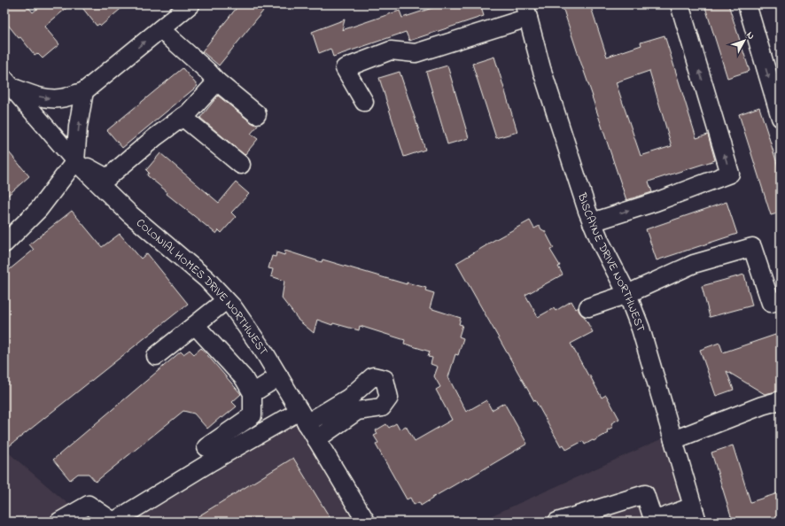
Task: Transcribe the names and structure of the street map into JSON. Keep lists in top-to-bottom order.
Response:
{
  "streets": {
    "street": ["BISCAYNE DRIVE NORTHWEST", "COLONIAL HOMES DRIVE NORTHWEST"]
  },
  "north": "top right"
}
